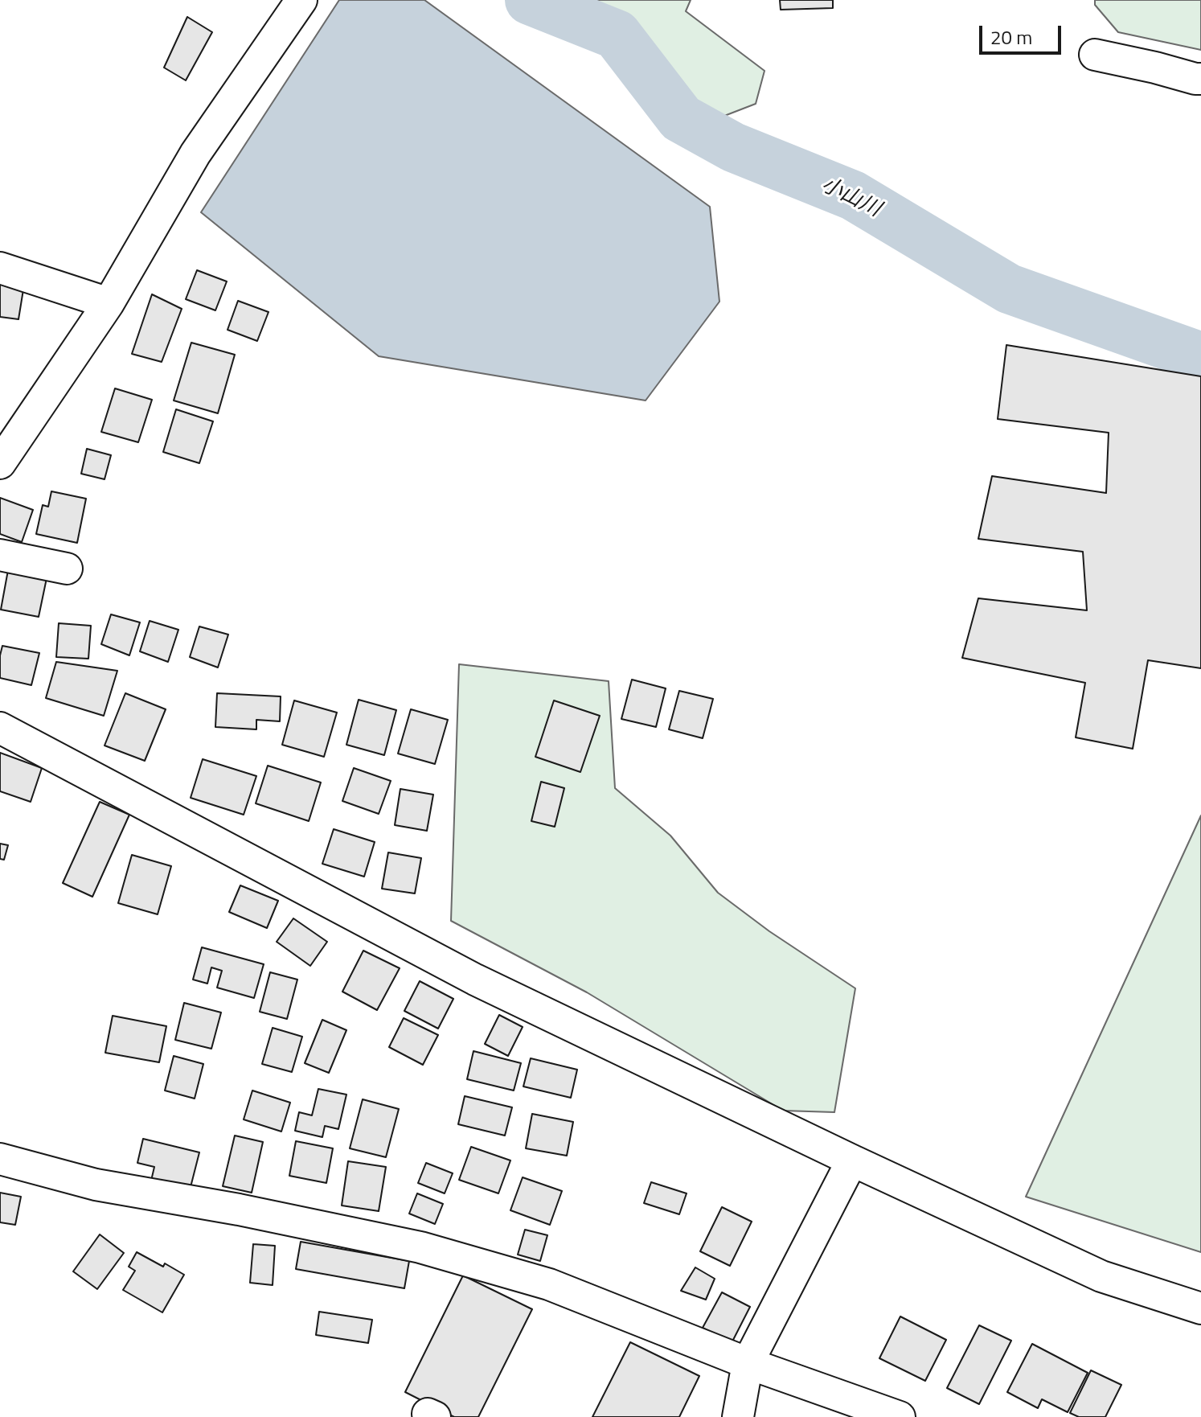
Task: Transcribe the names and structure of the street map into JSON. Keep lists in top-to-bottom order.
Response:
{
  "water": ["小山川"],
  "scale_bar": "20 m"
}
